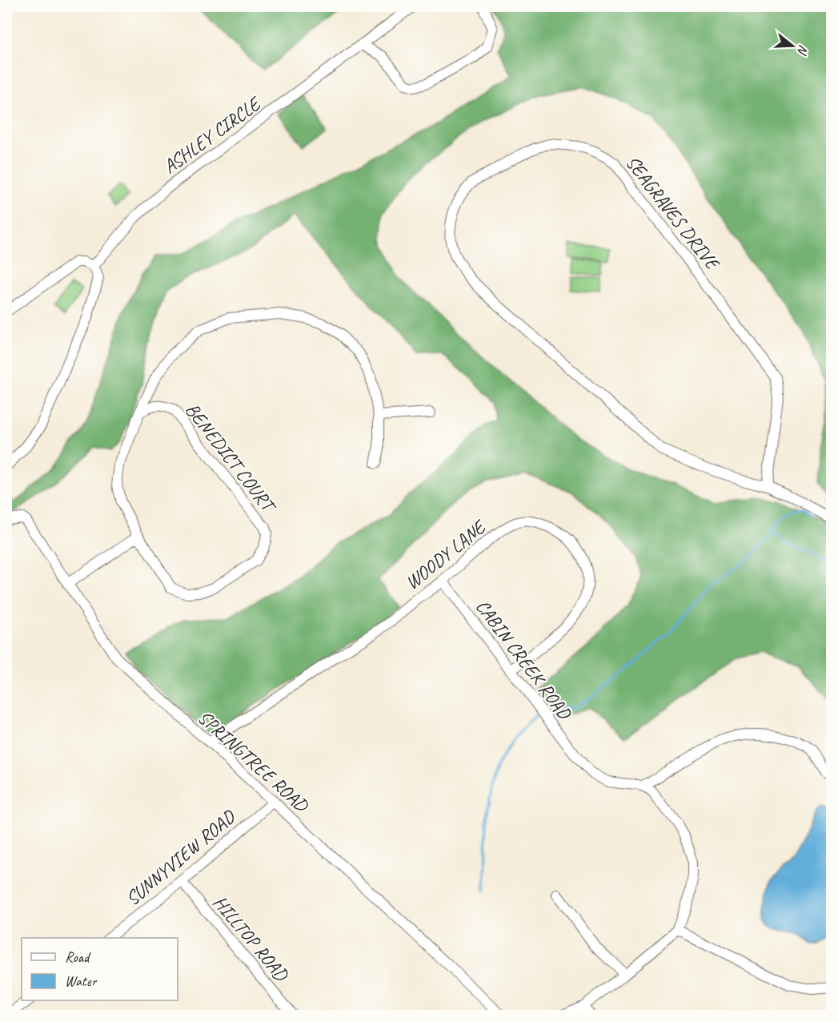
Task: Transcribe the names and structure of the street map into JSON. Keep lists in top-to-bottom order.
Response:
{
  "streets": {
    "street": [
      "ASHLEY CIRCLE",
      "SEAGRAVES DRIVE",
      "BENEDICT COURT",
      "WOODY LANE",
      "CABIN CREEK ROAD",
      "SPRINGTREE ROAD",
      "SUNNYVIEW ROAD",
      "HILLTOP ROAD"
    ]
  },
  "crossings": [
    ["WOODY LANE", "CABIN CREEK ROAD"],
    ["WOODY LANE", "SPRINGTREE ROAD"],
    ["SPRINGTREE ROAD", "SUNNYVIEW ROAD"],
    ["SUNNYVIEW ROAD", "HILLTOP ROAD"]
  ],
  "legend": ["Road", "Water"],
  "north": "right"
}
